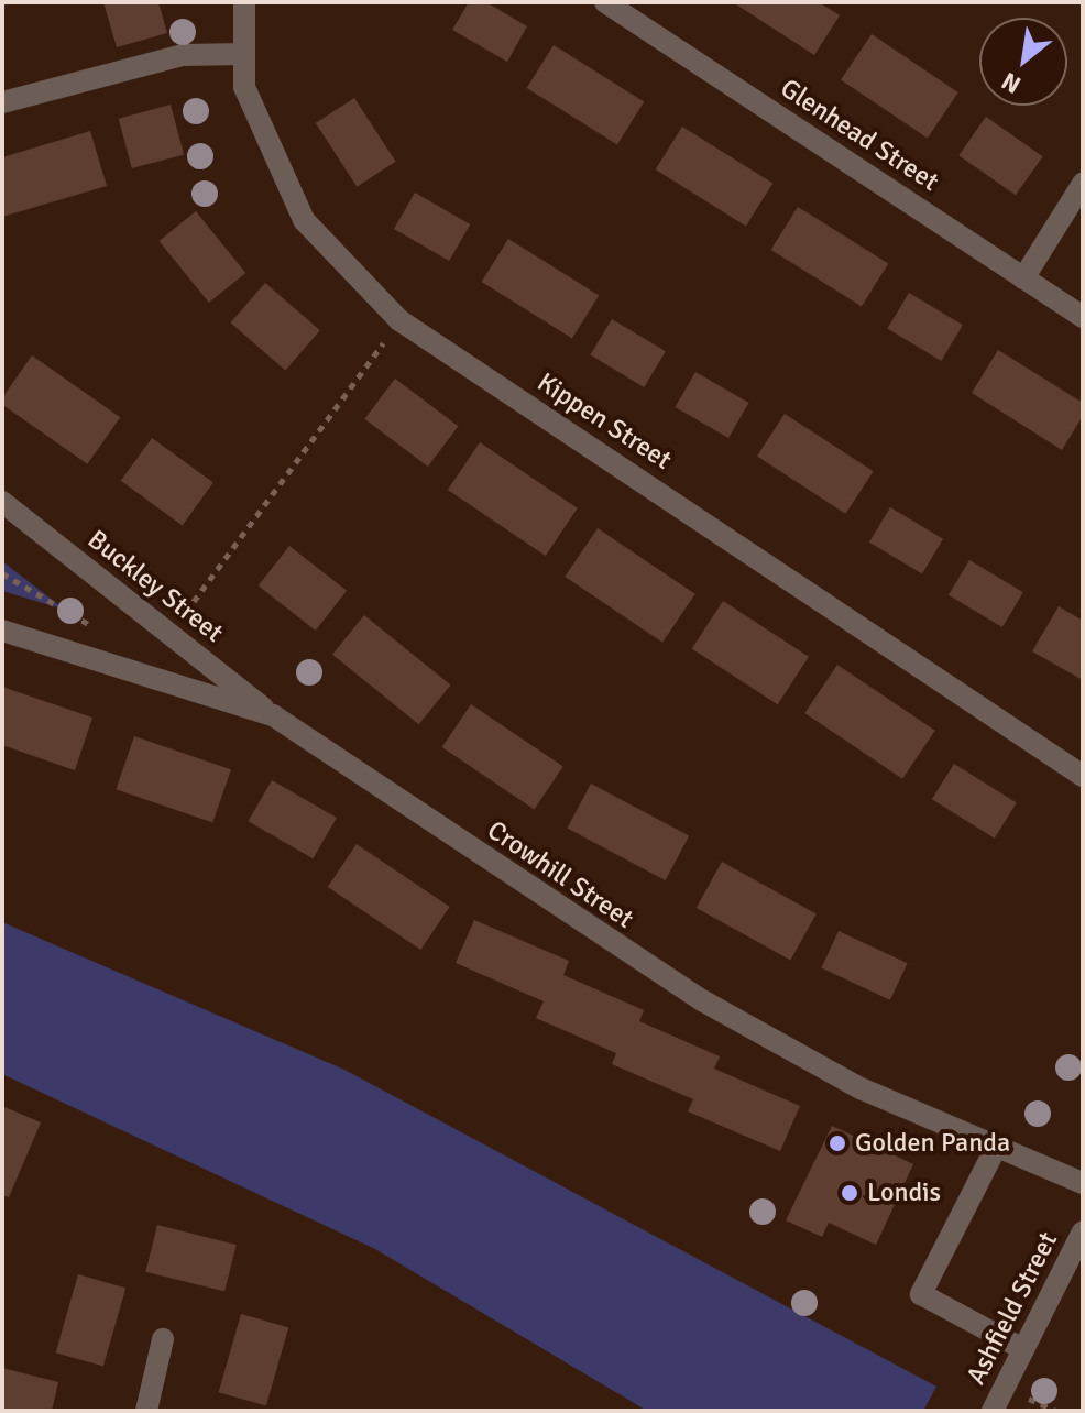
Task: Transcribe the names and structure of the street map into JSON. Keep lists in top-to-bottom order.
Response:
{
  "streets": {
    "street": [
      "Glenhead Street",
      "Kippen Street",
      "Buckley Street",
      "Crowhill Street",
      "Ashfield Street"
    ]
  },
  "crossings": [
    ["Buckley Street", "Crowhill Street"]
  ],
  "places": ["Golden Panda", "Londis"],
  "north": "bottom left"
}
